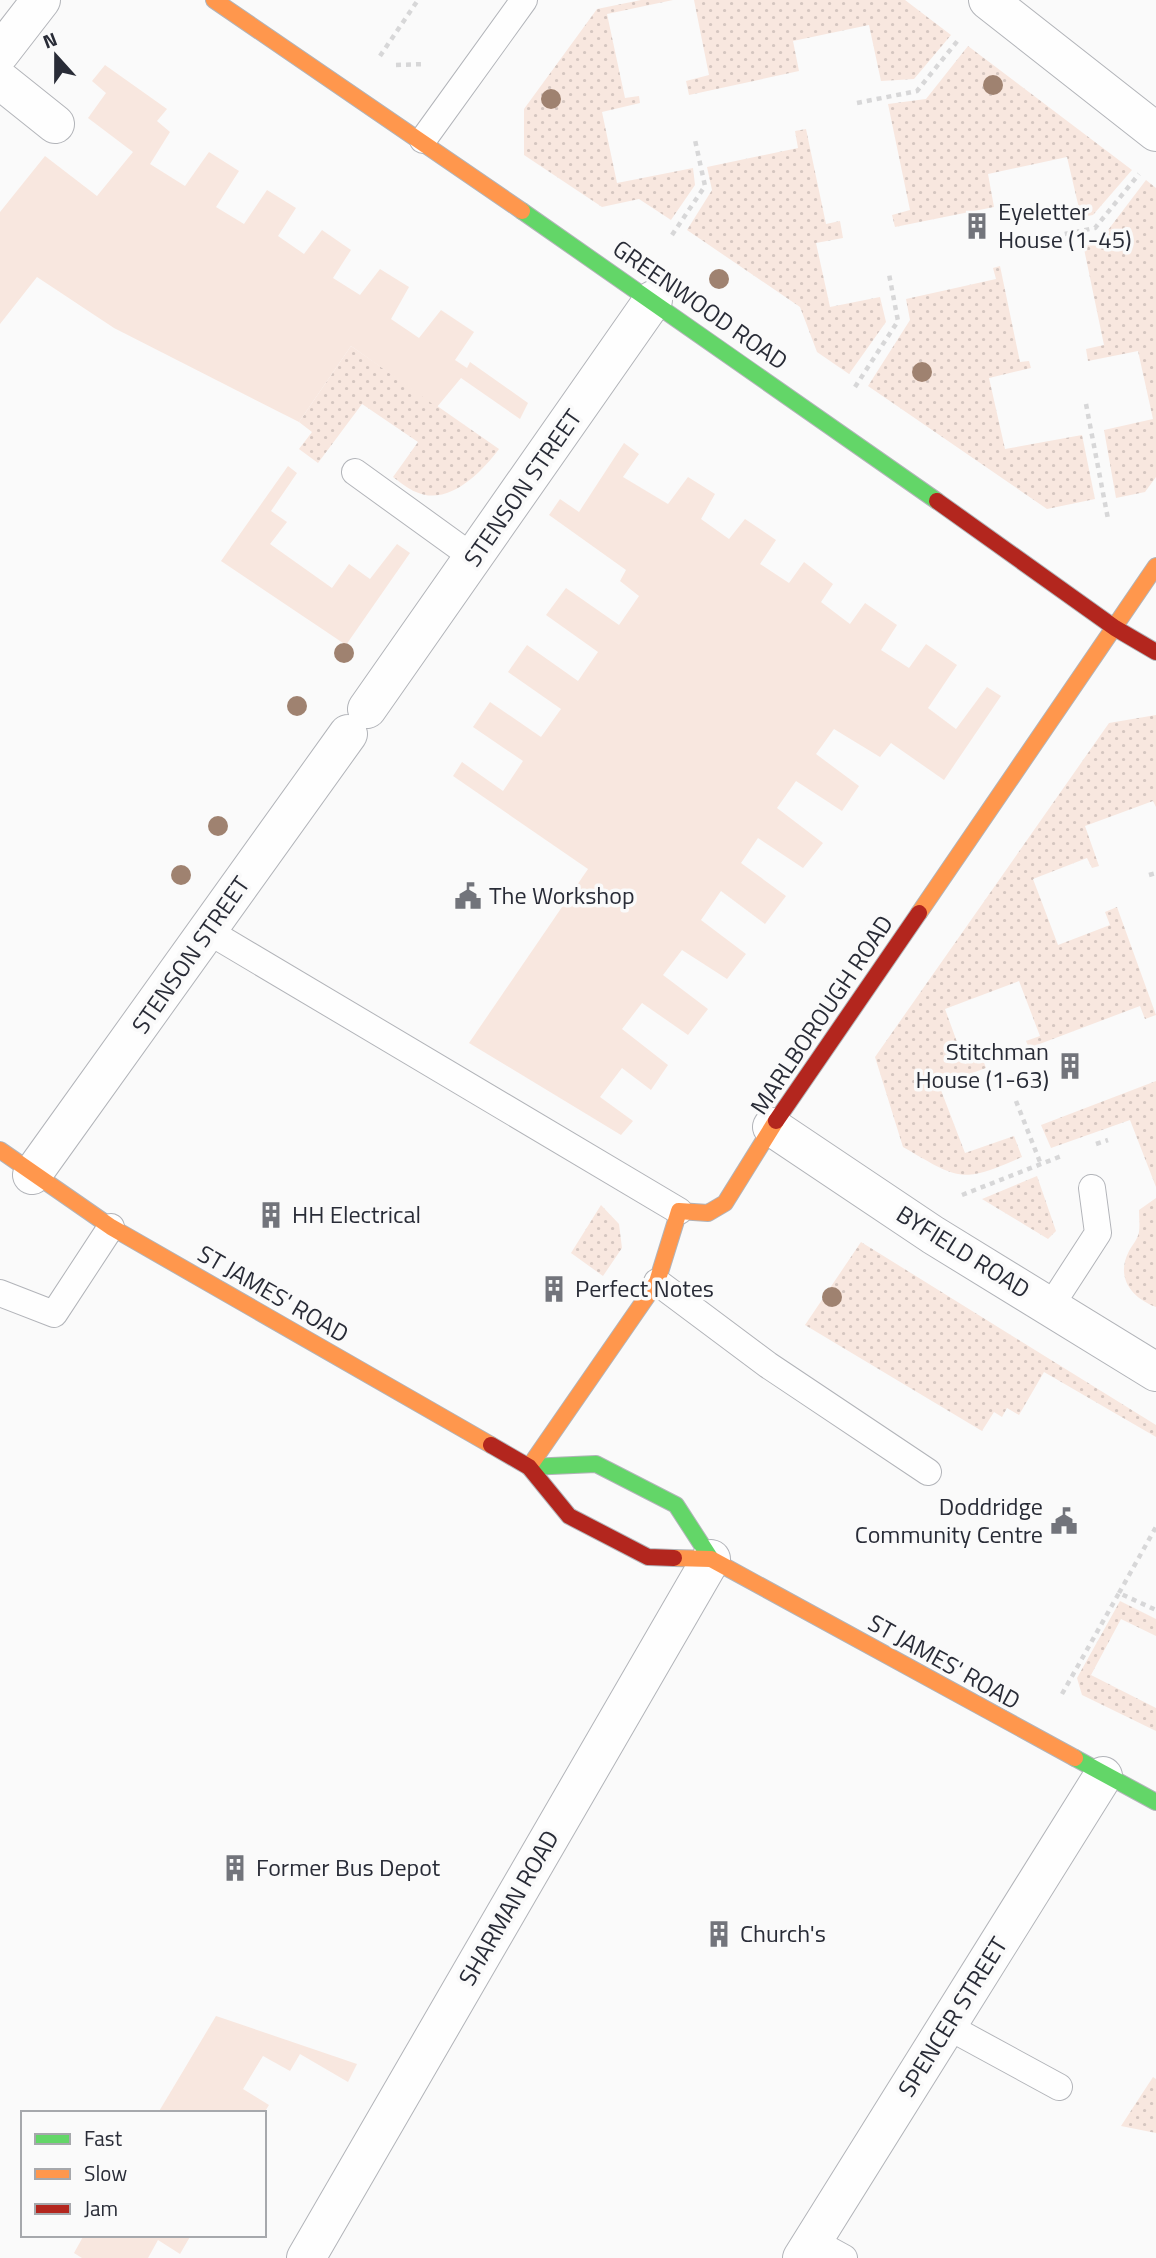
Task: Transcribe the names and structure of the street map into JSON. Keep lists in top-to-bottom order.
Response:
{
  "streets": {
    "street": [
      "GREENWOOD ROAD",
      "STENSON STREET",
      "MARLBOROUGH ROAD",
      "BYFIELD ROAD",
      "ST JAMES' ROAD",
      "SHARMAN ROAD",
      "SPENCER STREET"
    ]
  },
  "crossings": [
    ["GREENWOOD ROAD", "STENSON STREET"],
    ["GREENWOOD ROAD", "MARLBOROUGH ROAD"],
    ["STENSON STREET", "ST JAMES' ROAD"],
    ["MARLBOROUGH ROAD", "BYFIELD ROAD"],
    ["ST JAMES' ROAD", "SHARMAN ROAD"],
    ["ST JAMES' ROAD", "SPENCER STREET"]
  ],
  "places": {
    "building": [
      "Eyeletter House (1-45)",
      "Stitchman House (1-63)",
      "HH Electrical",
      "Perfect Notes",
      "Former Bus Depot",
      "Church's"
    ],
    "public building": ["The Workshop", "Doddridge Community Centre"]
  },
  "legend": ["Fast", "Slow", "Jam"],
  "north": "top"
}
